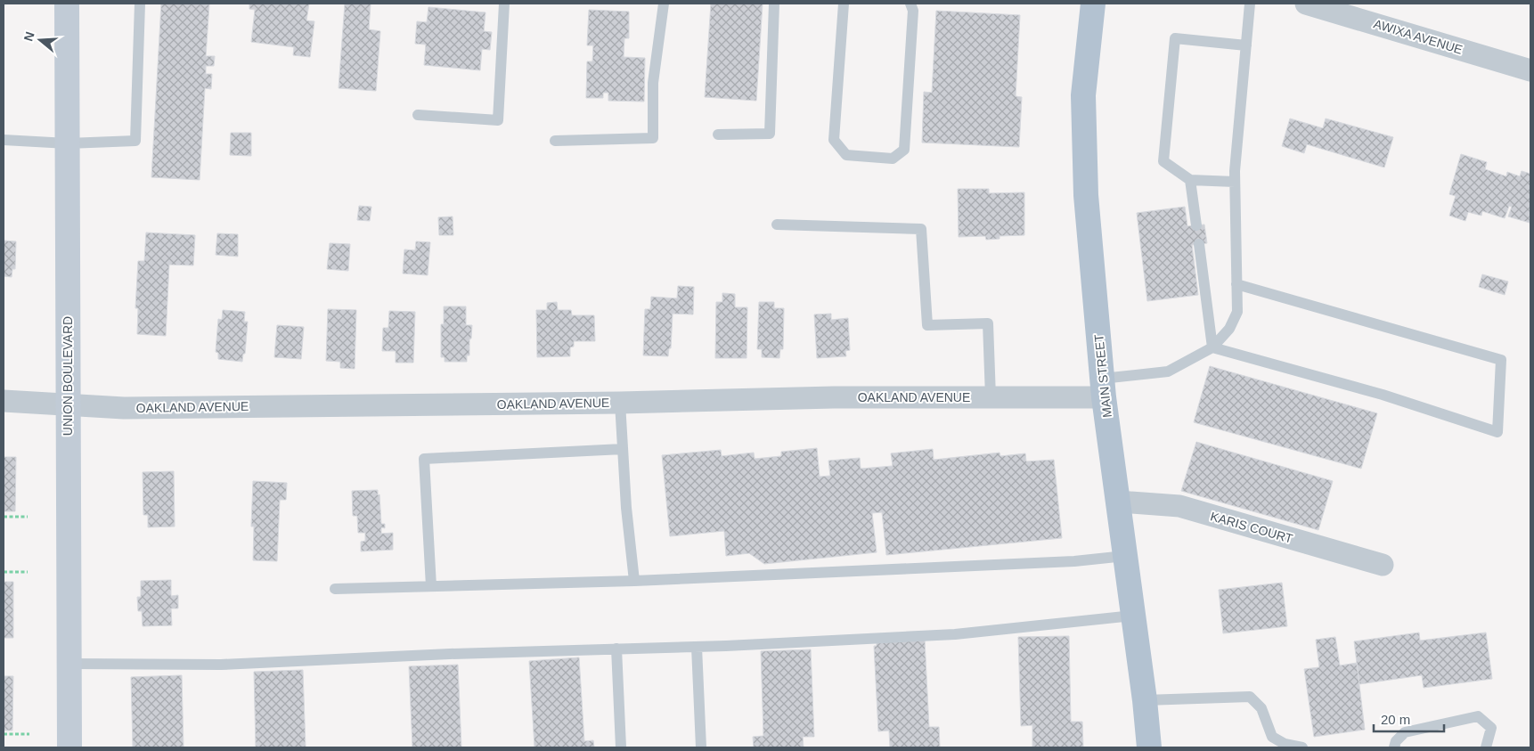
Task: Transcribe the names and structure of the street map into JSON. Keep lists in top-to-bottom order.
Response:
{
  "streets": {
    "main road": ["UNION BOULEVARD", "MAIN STREET"],
    "street": ["AWIXA AVENUE", "OAKLAND AVENUE", "KARIS COURT"]
  },
  "crossings": [
    ["UNION BOULEVARD", "OAKLAND AVENUE"],
    ["MAIN STREET", "OAKLAND AVENUE"],
    ["MAIN STREET", "KARIS COURT"]
  ],
  "scale_bar": "20 m",
  "north": "left"
}
